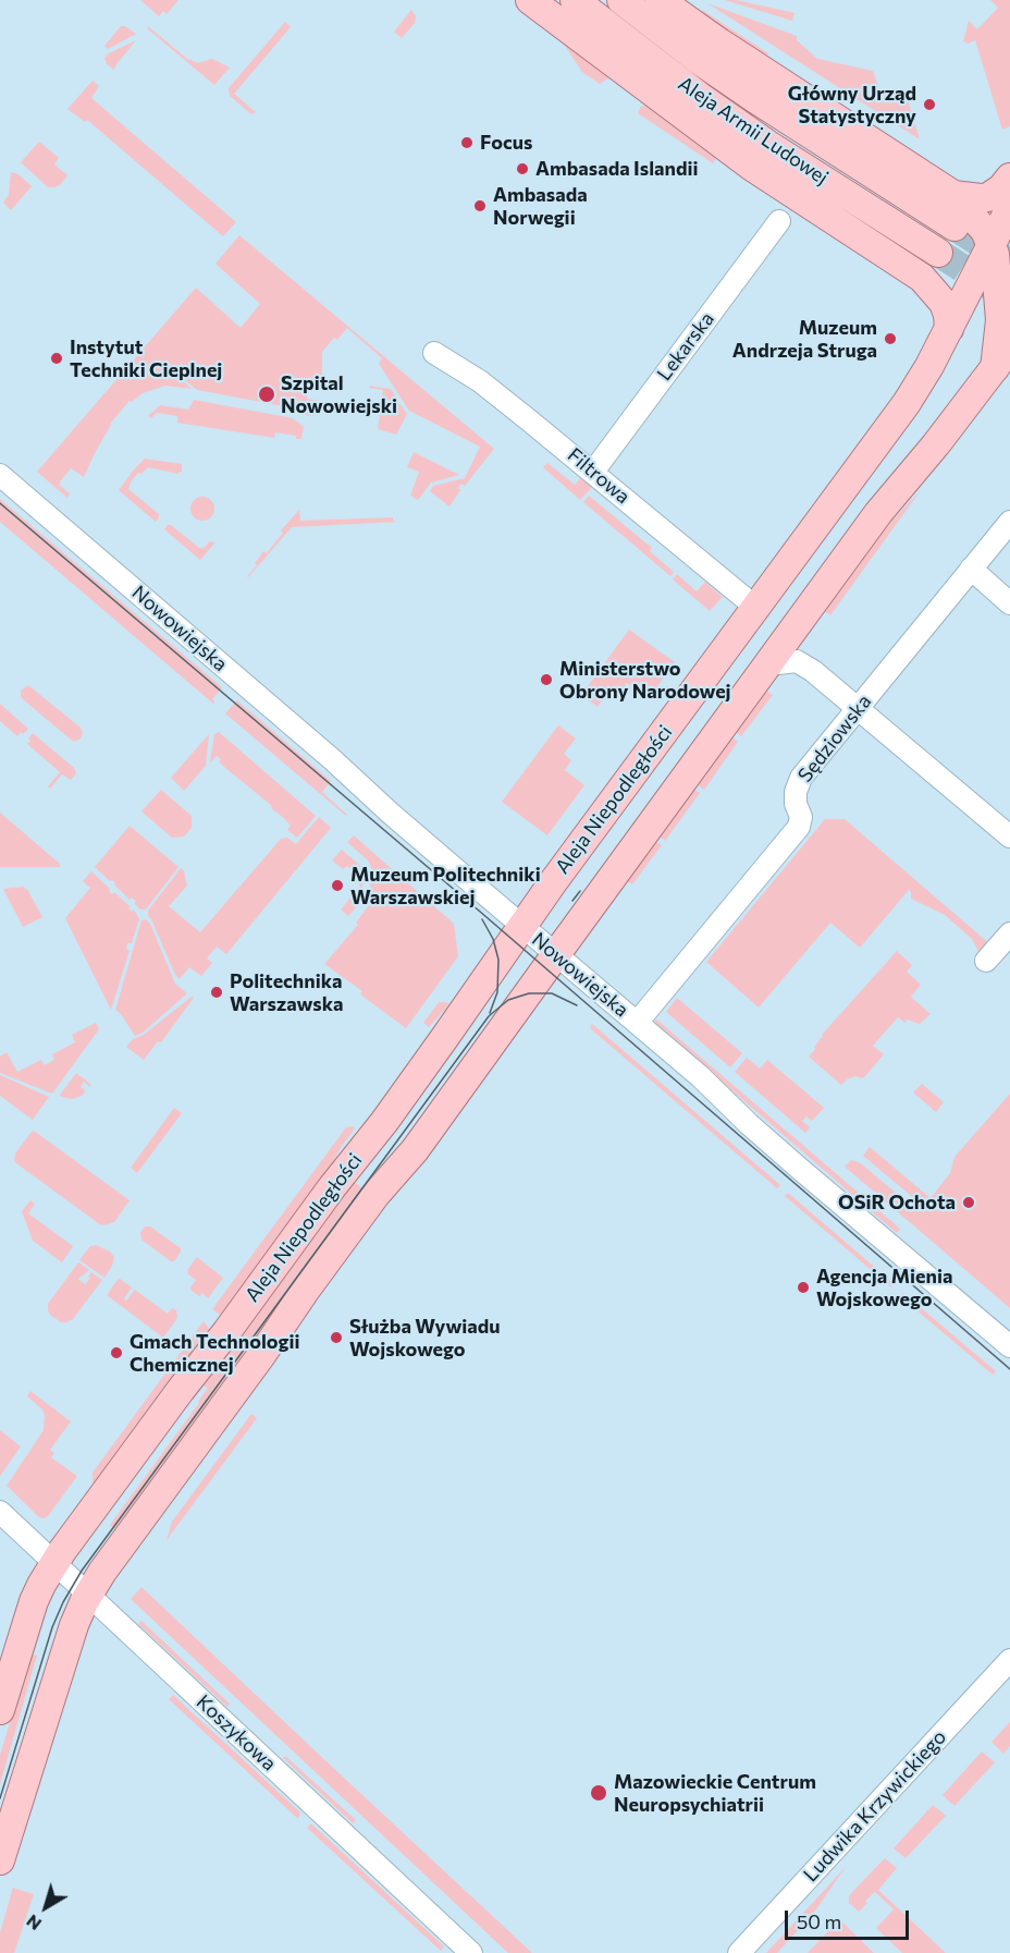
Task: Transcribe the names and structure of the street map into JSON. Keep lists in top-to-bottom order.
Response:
{
  "streets": {
    "main road": ["Aleja Armii Ludowej", "Aleja Niepodległości"],
    "street": [
      "Lekarska",
      "Filtrowa",
      "Nowowiejska",
      "Sędziowska",
      "Koszykowa",
      "Ludwika Krzywickiego"
    ]
  },
  "crossings": [
    ["Lekarska", "Filtrowa"],
    ["Filtrowa", "Aleja Niepodległości"],
    ["Nowowiejska", "Sędziowska"],
    ["Nowowiejska", "Aleja Niepodległości"],
    ["Aleja Niepodległości", "Koszykowa"]
  ],
  "places": [
    "Główny Urząd Statystyczny",
    "Focus",
    "Ambasada Islandii",
    "Ambasada Norwegii",
    "Muzeum Andrzeja Struga",
    "Instytut Techniki Cieplnej",
    "Szpital Nowowiejski",
    "Ministerstwo Obrony Narodowej",
    "Muzeum Politechniki Warszawskiej",
    "Politechnika Warszawska",
    "OSiR Ochota",
    "Agencja Mienia Wojskowego",
    "Służba Wywiadu Wojskowego",
    "Gmach Technologii Chemicznej",
    "Mazowieckie Centrum Neuropsychiatrii"
  ],
  "scale_bar": "50 m",
  "north": "bottom left"
}
